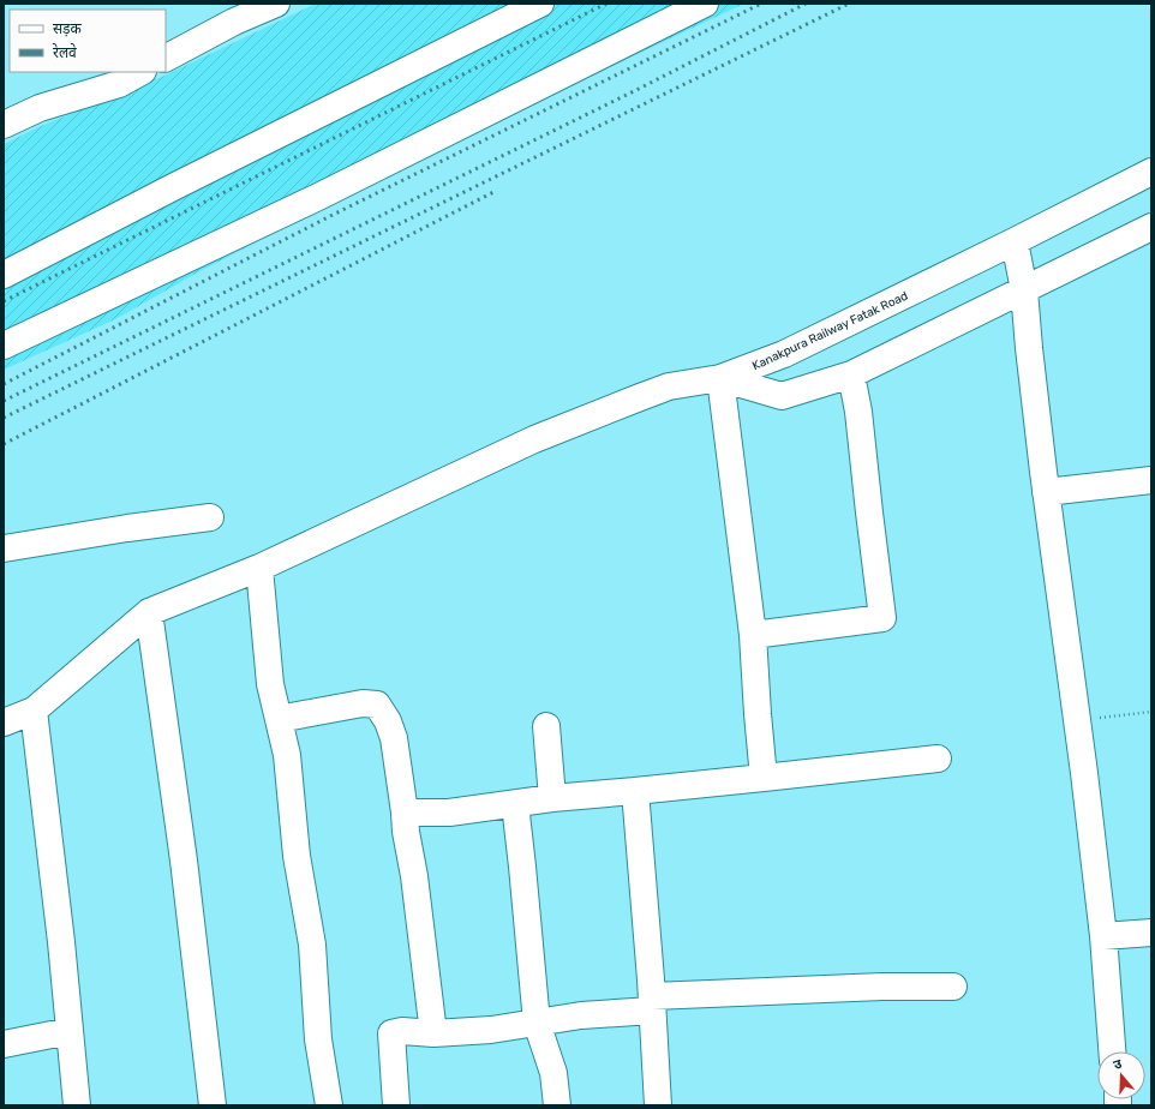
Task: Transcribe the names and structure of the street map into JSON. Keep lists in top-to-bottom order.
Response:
{
  "streets": {
    "street": ["Kanakpura Railway Fatak Road"]
  },
  "legend": ["सड़क", "रेलवे"],
  "north": "top"
}
